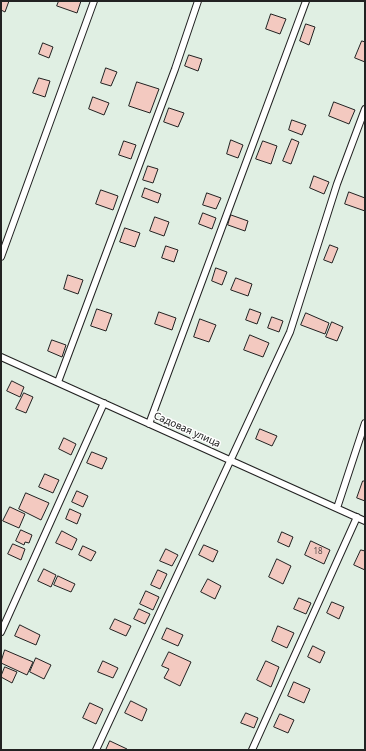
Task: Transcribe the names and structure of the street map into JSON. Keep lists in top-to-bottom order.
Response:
{
  "streets": {
    "lane": ["Садовая улица"]
  },
  "house_numbers": ["18"]
}
